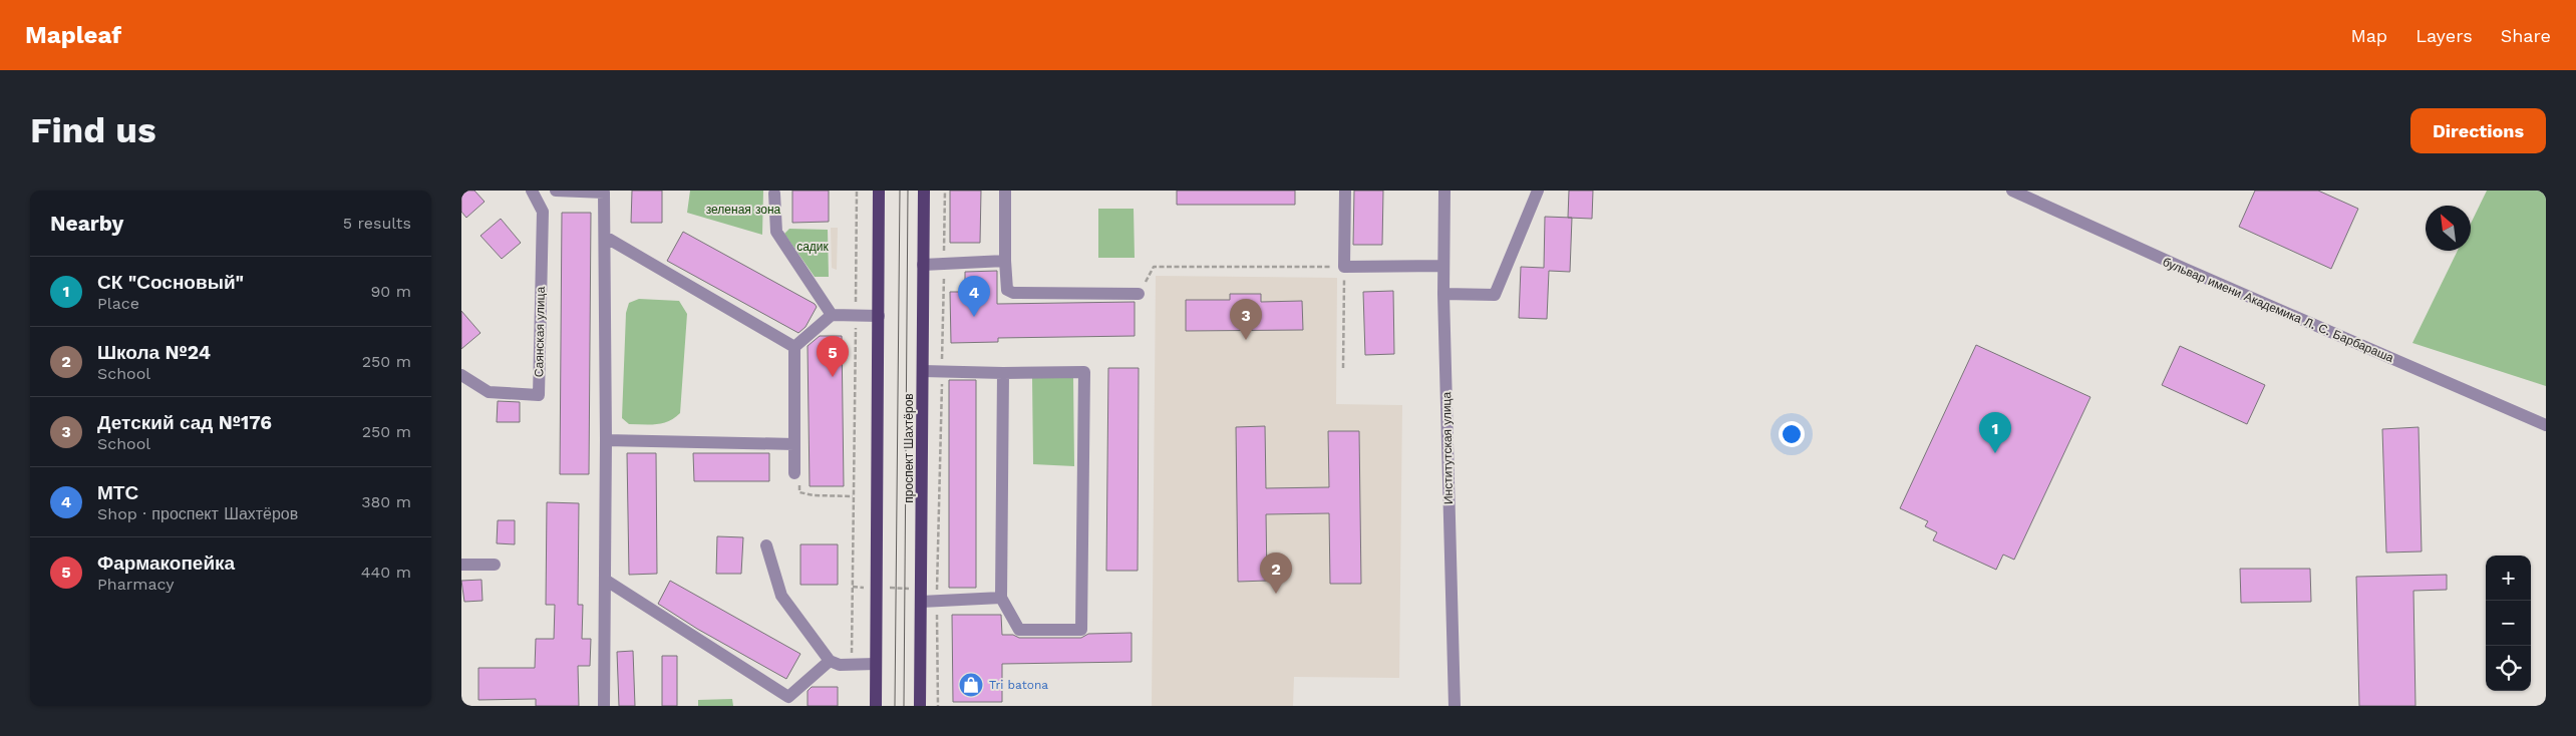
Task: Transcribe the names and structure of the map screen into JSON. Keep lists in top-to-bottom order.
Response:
{
  "streets": {
    "main road": ["проспект Шахтёров"],
    "street": ["бульвар имени Академика Л. С. Барбараша", "Саянская улица", "Институтская улица"]
  },
  "parks": ["зеленая зона", "садик"],
  "places": {
    "shop": ["Tri batona"]
  },
  "north": "top left",
  "page": {
    "header": "Mapleaf",
    "nav": ["Map", "Layers", "Share"],
    "buttons": "Directions",
    "title": "Find us",
    "heading": ["Nearby", "5 results"],
    "list": [
      {
        "mark": "1",
        "name": "СК \"Сосновый\"",
        "note": "Place",
        "value": "90 m"
      },
      {
        "mark": "2",
        "name": "Школа №24",
        "note": "School",
        "value": "250 m"
      },
      {
        "mark": "3",
        "name": "Детский сад №176",
        "note": "School",
        "value": "250 m"
      },
      {
        "mark": "4",
        "name": "МТС",
        "note": "Shop · проспект Шахтёров",
        "value": "380 m"
      },
      {
        "mark": "5",
        "name": "Фармакопейка",
        "note": "Pharmacy",
        "value": "440 m"
      }
    ],
    "pins": [
      "4",
      "3",
      "5",
      "1",
      "2"
    ],
    "map_buttons": ["+", "−"]
  }
}
